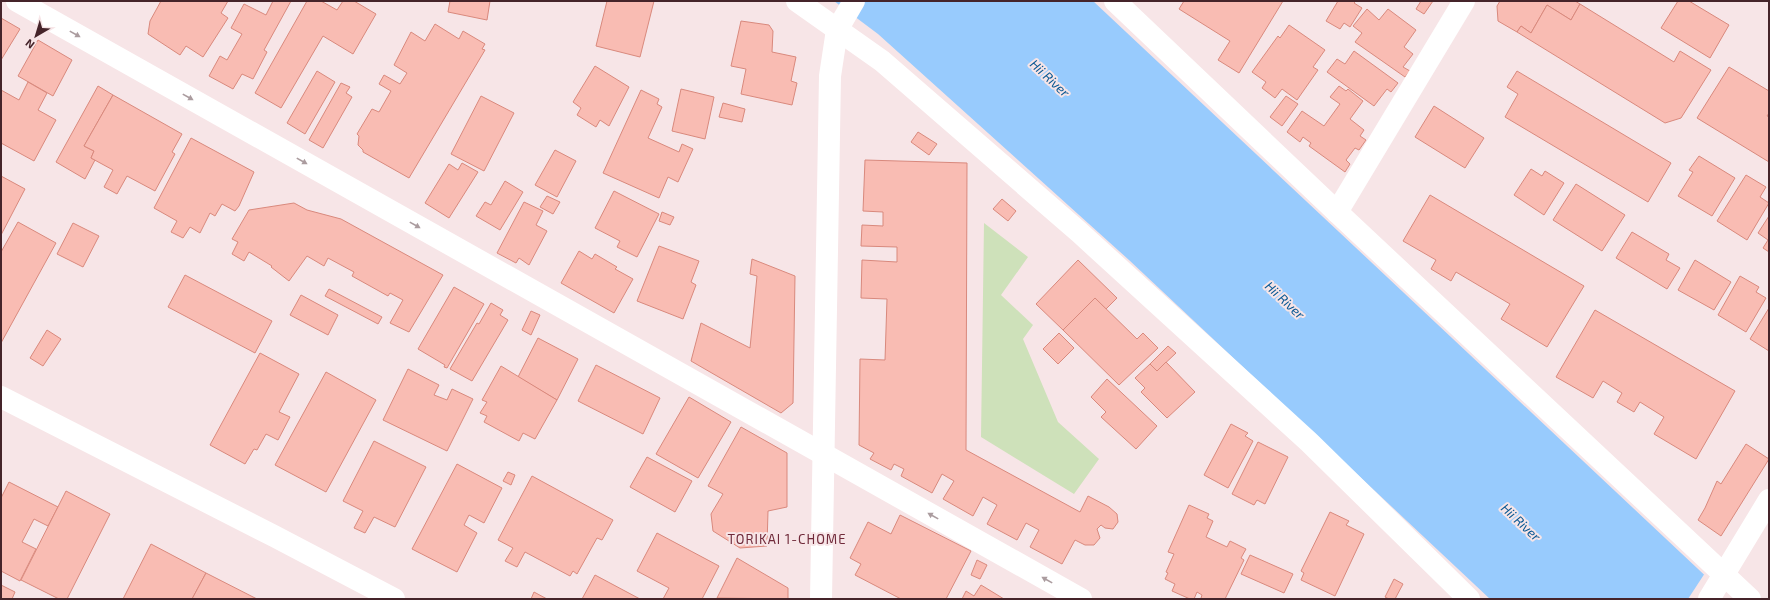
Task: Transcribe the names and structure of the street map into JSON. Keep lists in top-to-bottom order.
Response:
{
  "districts": ["TORIKAI 1-CHOME"],
  "water": ["Hii River"],
  "north": "bottom left"
}
